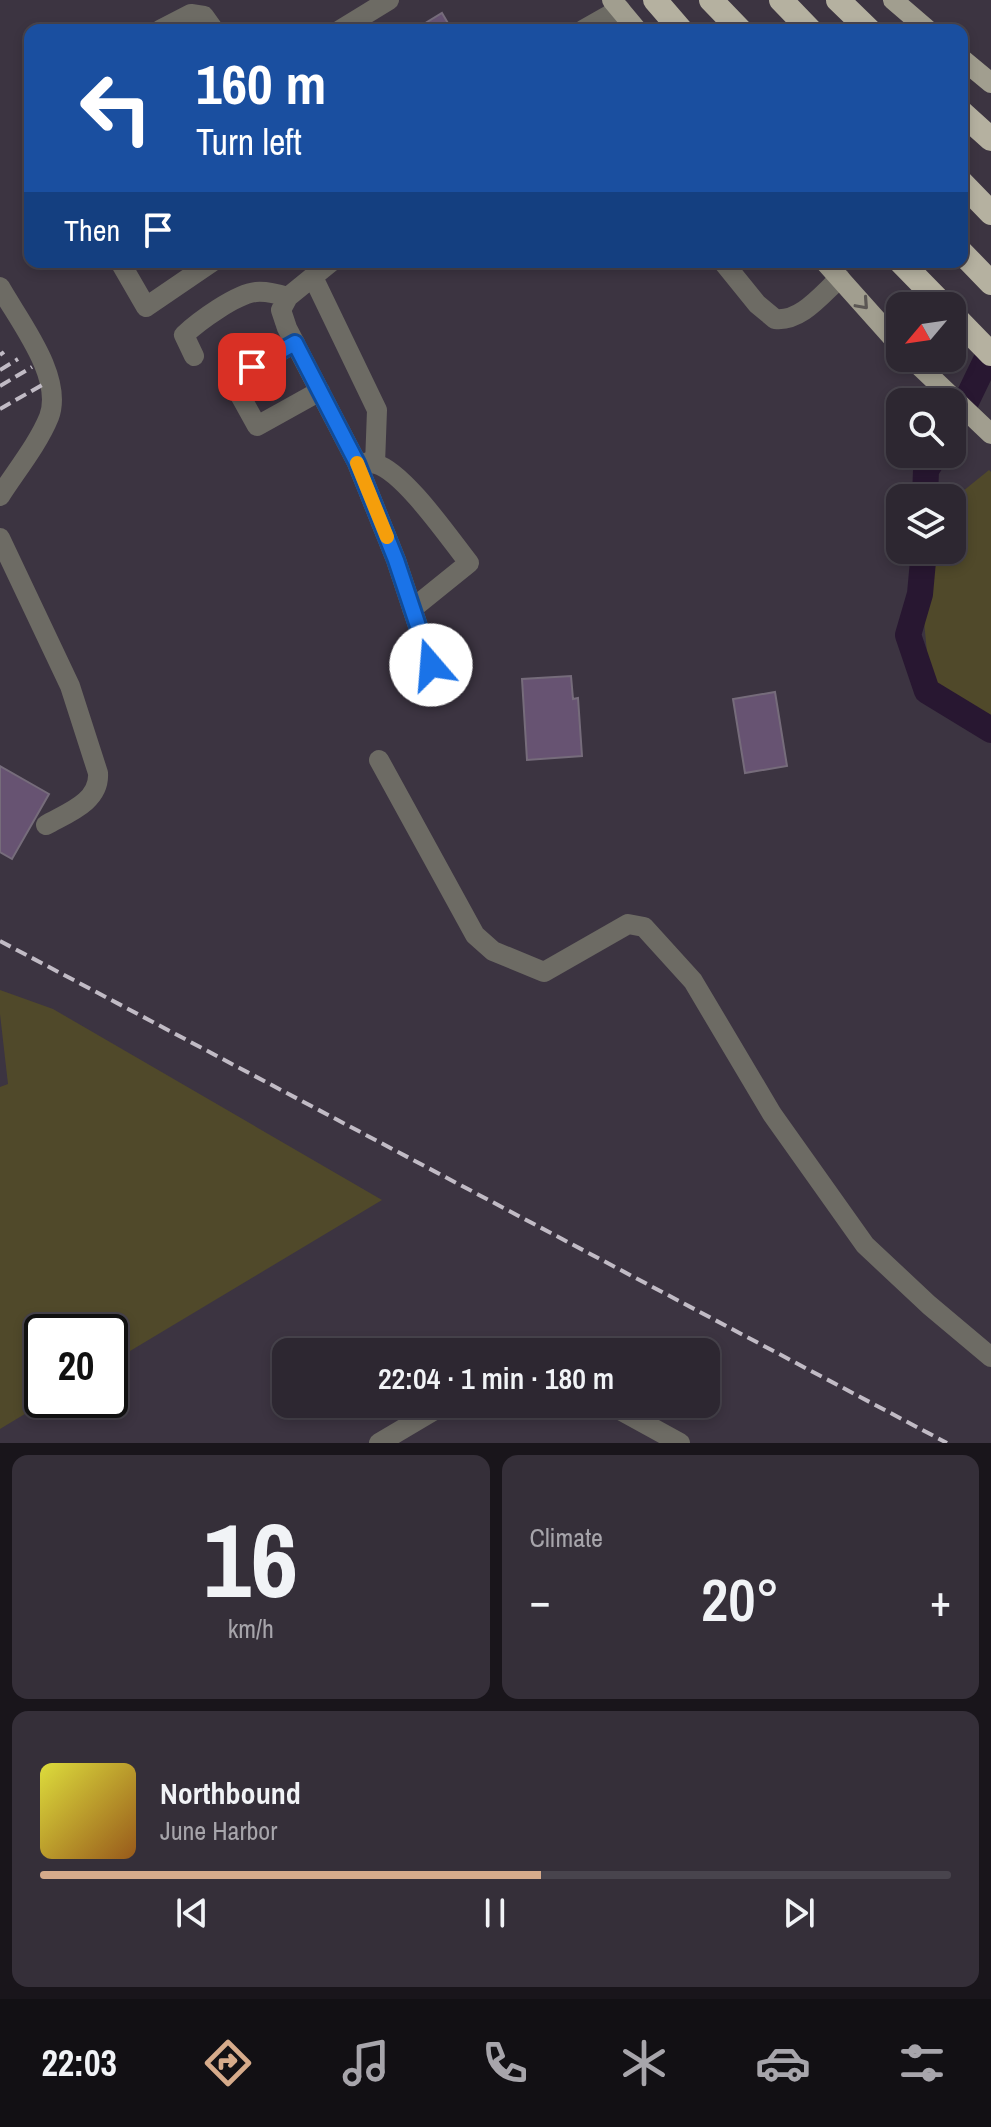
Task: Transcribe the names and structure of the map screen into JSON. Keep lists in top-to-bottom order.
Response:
{
  "north": "bottom left",
  "page": {
    "turn": ["160 m", "Turn left"],
    "then": "Then",
    "limit": "20",
    "trip": "22:04 · 1 min · 180 m",
    "tile": [
      ["16", "km/h"],
      "Climate"
    ],
    "heat": ["−", "20°", "+"],
    "song": ["Northbound", "June Harbor"],
    "tabs": "22:03"
  }
}
